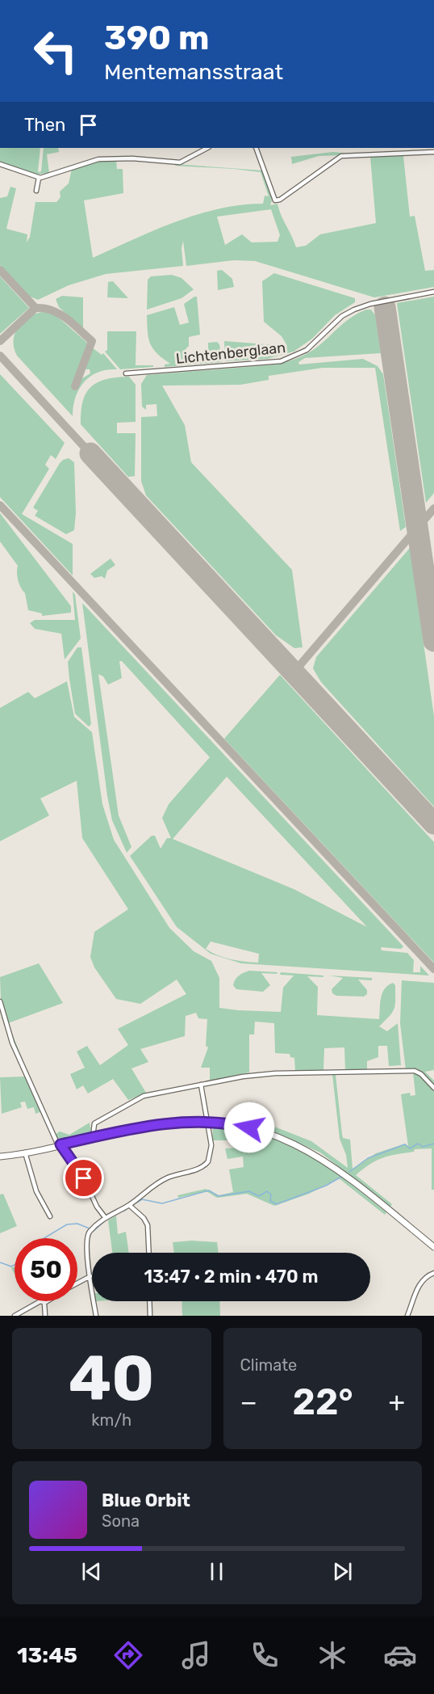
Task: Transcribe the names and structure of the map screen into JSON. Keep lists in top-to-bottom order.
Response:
{
  "streets": {
    "street": ["Lichtenberglaan"]
  },
  "page": {
    "turn": ["390 m", "Mentemansstraat"],
    "then": "Then",
    "limit": "50",
    "trip": "13:47 · 2 min · 470 m",
    "tile": [
      ["40", "km/h"],
      "Climate"
    ],
    "heat": ["−", "22°", "+"],
    "song": ["Blue Orbit", "Sona"],
    "tabs": "13:45"
  }
}
